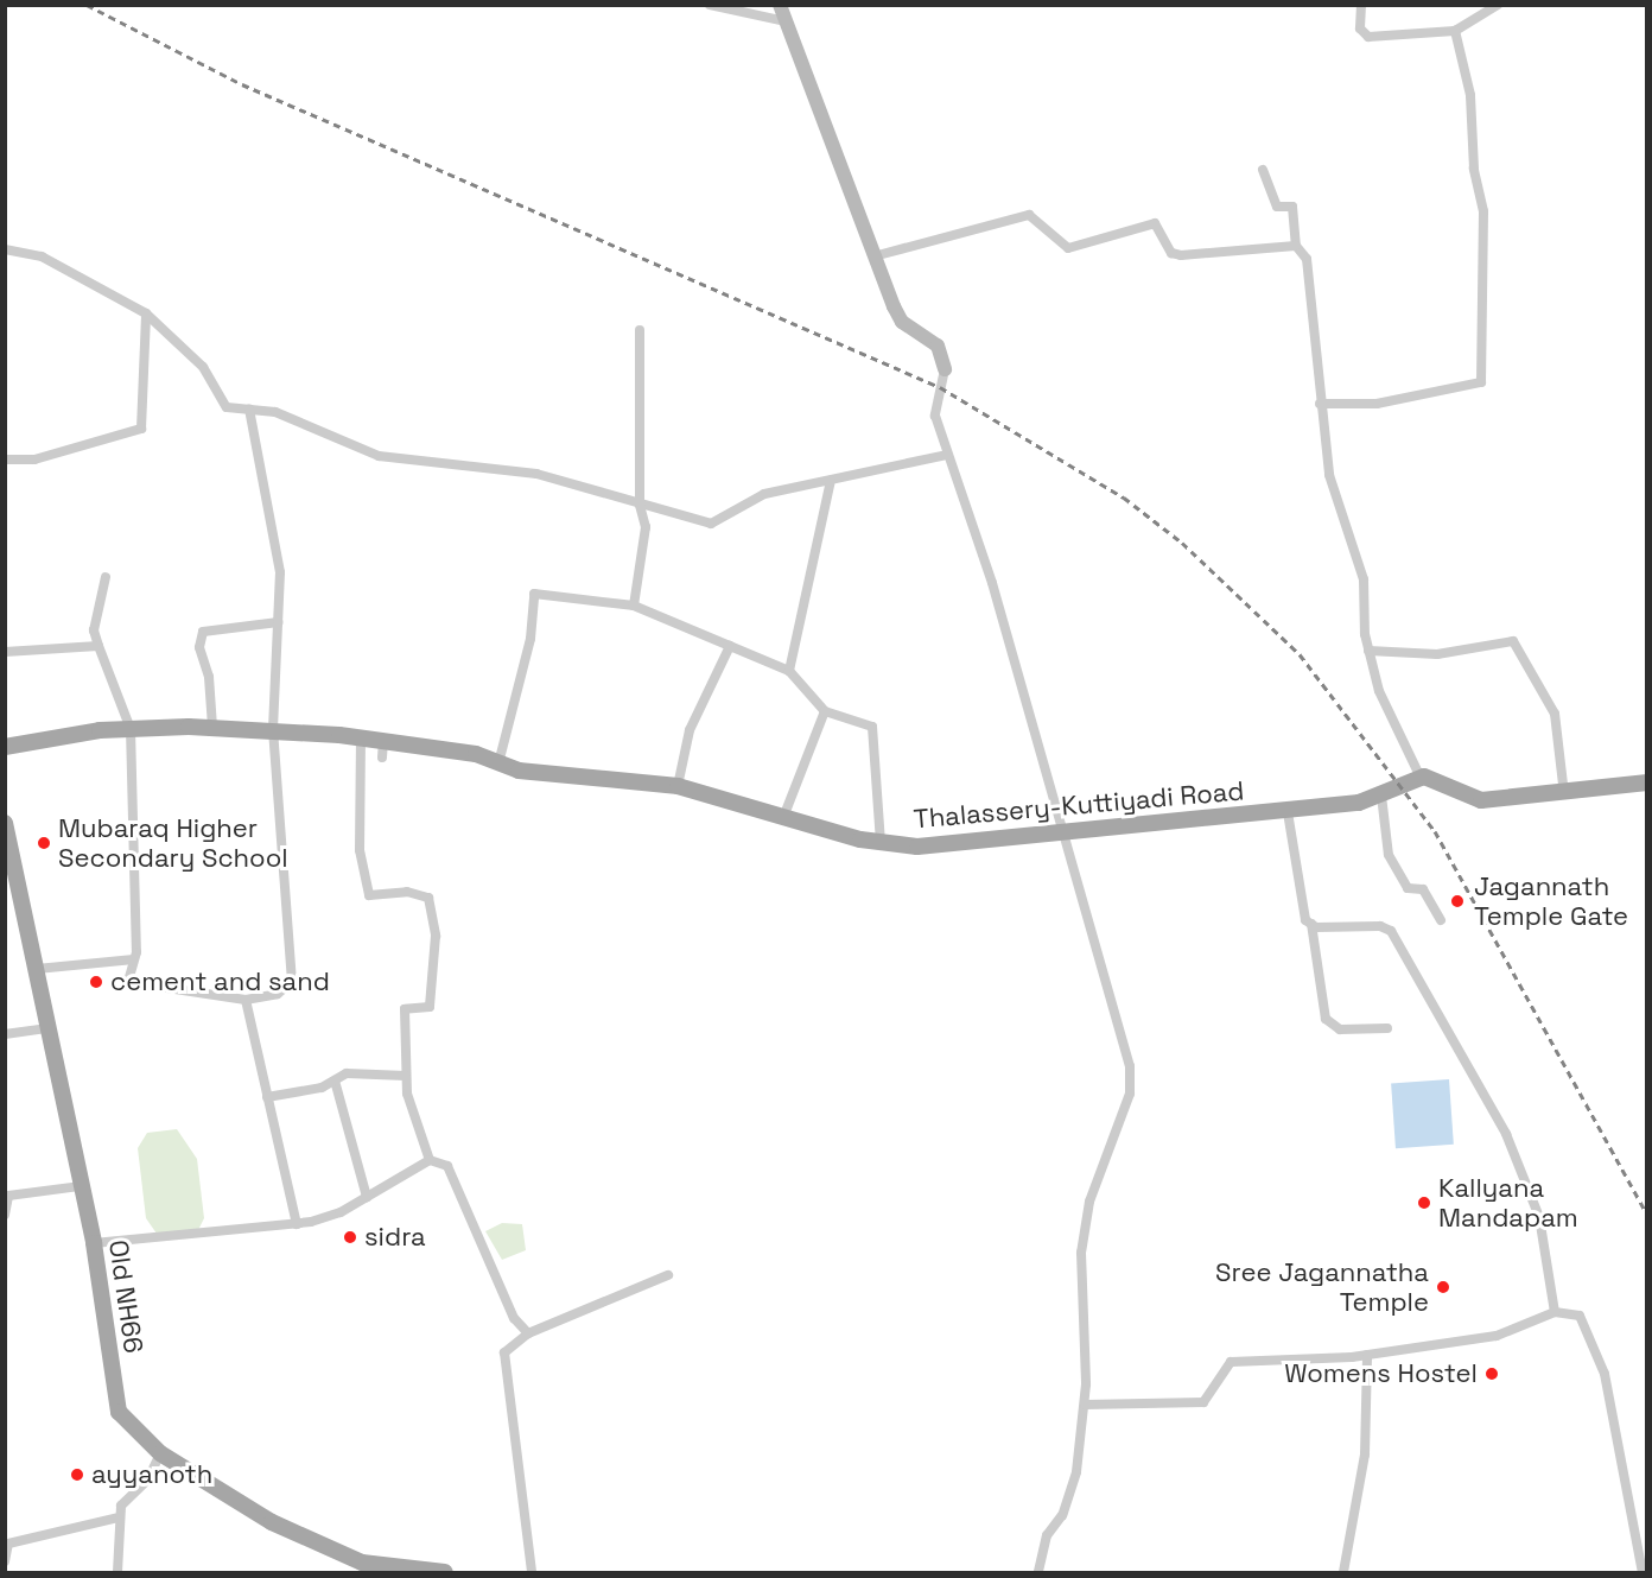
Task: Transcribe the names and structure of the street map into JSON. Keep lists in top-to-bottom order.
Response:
{
  "streets": {
    "main road": ["Thalassery-Kuttiyadi Road", "Old NH66"]
  },
  "places": [
    "Mubaraq Higher Secondary School",
    "Jagannath Temple Gate",
    "cement and sand",
    "Kallyana Mandapam",
    "sidra",
    "Sree Jagannatha Temple",
    "Womens Hostel",
    "ayyanoth"
  ]
}
